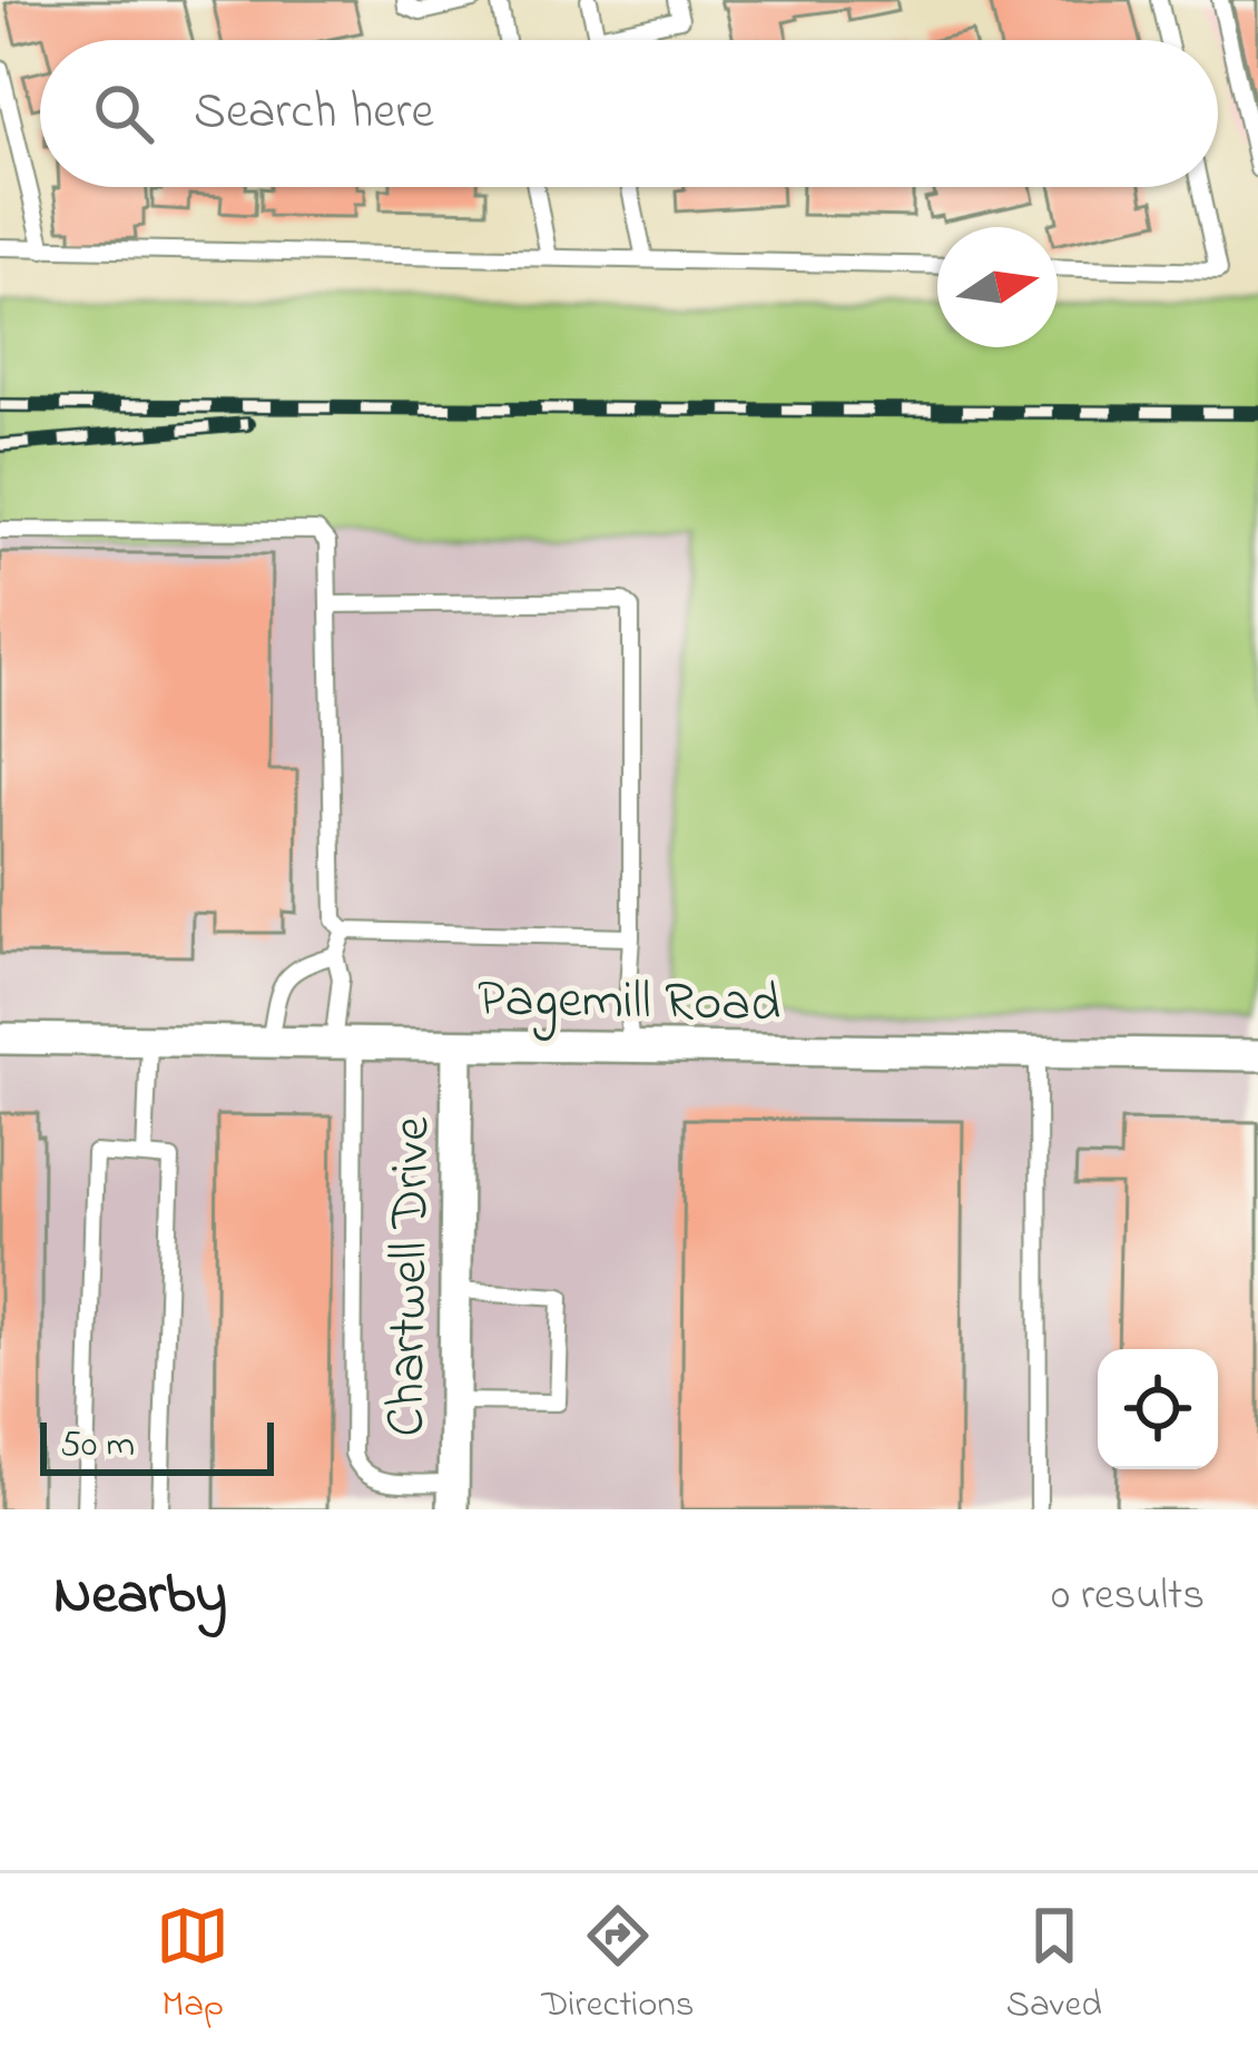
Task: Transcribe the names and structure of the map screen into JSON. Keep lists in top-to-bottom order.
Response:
{
  "streets": {
    "street": ["Pagemill Road", "Chartwell Drive"]
  },
  "crossings": [
    ["Pagemill Road", "Chartwell Drive"]
  ],
  "scale_bar": "50 m",
  "north": "right",
  "page": {
    "search": "Search here",
    "scale": "50 m",
    "heading": ["Nearby", "0 results"],
    "nav": ["Map", "Directions", "Saved"]
  }
}
